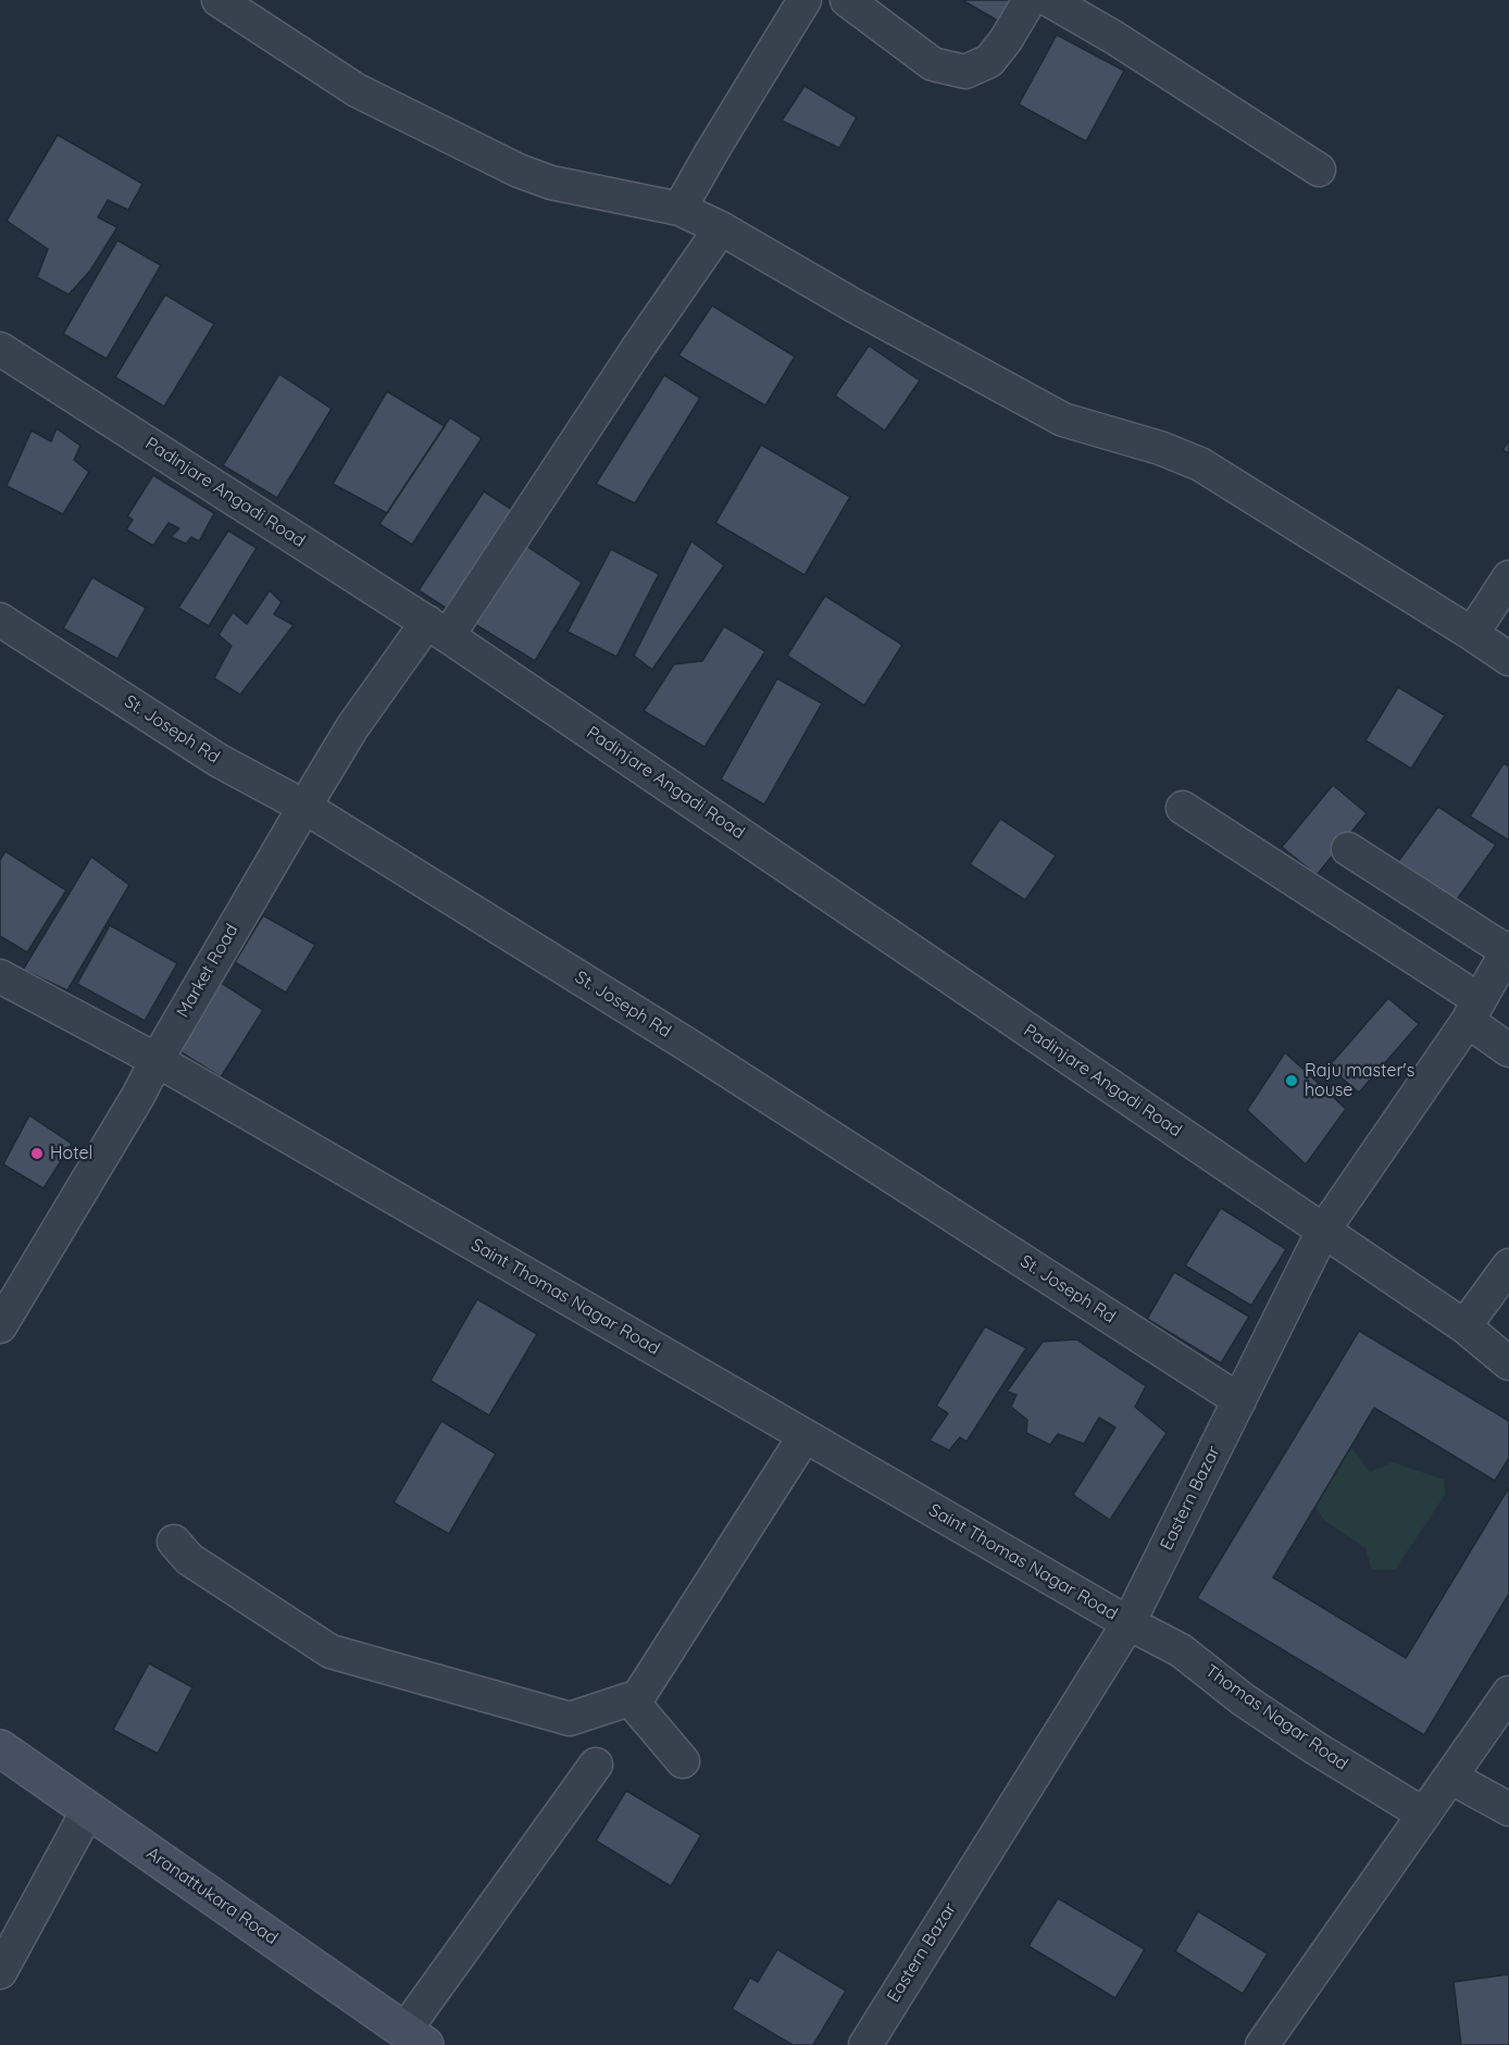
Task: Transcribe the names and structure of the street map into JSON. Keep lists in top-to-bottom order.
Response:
{
  "streets": {
    "main road": ["Aranattukara Road"],
    "street": [
      "Padinjare Angadi Road",
      "St. Joseph Rd",
      "Market Road",
      "Saint Thomas Nagar Road",
      "Eastern Bazar",
      "Thomas Nagar Road"
    ]
  },
  "crossings": [
    ["Padinjare Angadi Road", "Market Road"],
    ["Padinjare Angadi Road", "Eastern Bazar"],
    ["St. Joseph Rd", "Market Road"],
    ["St. Joseph Rd", "Eastern Bazar"],
    ["Market Road", "Saint Thomas Nagar Road"],
    ["Saint Thomas Nagar Road", "Eastern Bazar"],
    ["Saint Thomas Nagar Road", "Thomas Nagar Road"],
    ["Eastern Bazar", "Thomas Nagar Road"]
  ],
  "places": ["Raju master's house", "Hotel"]
}
